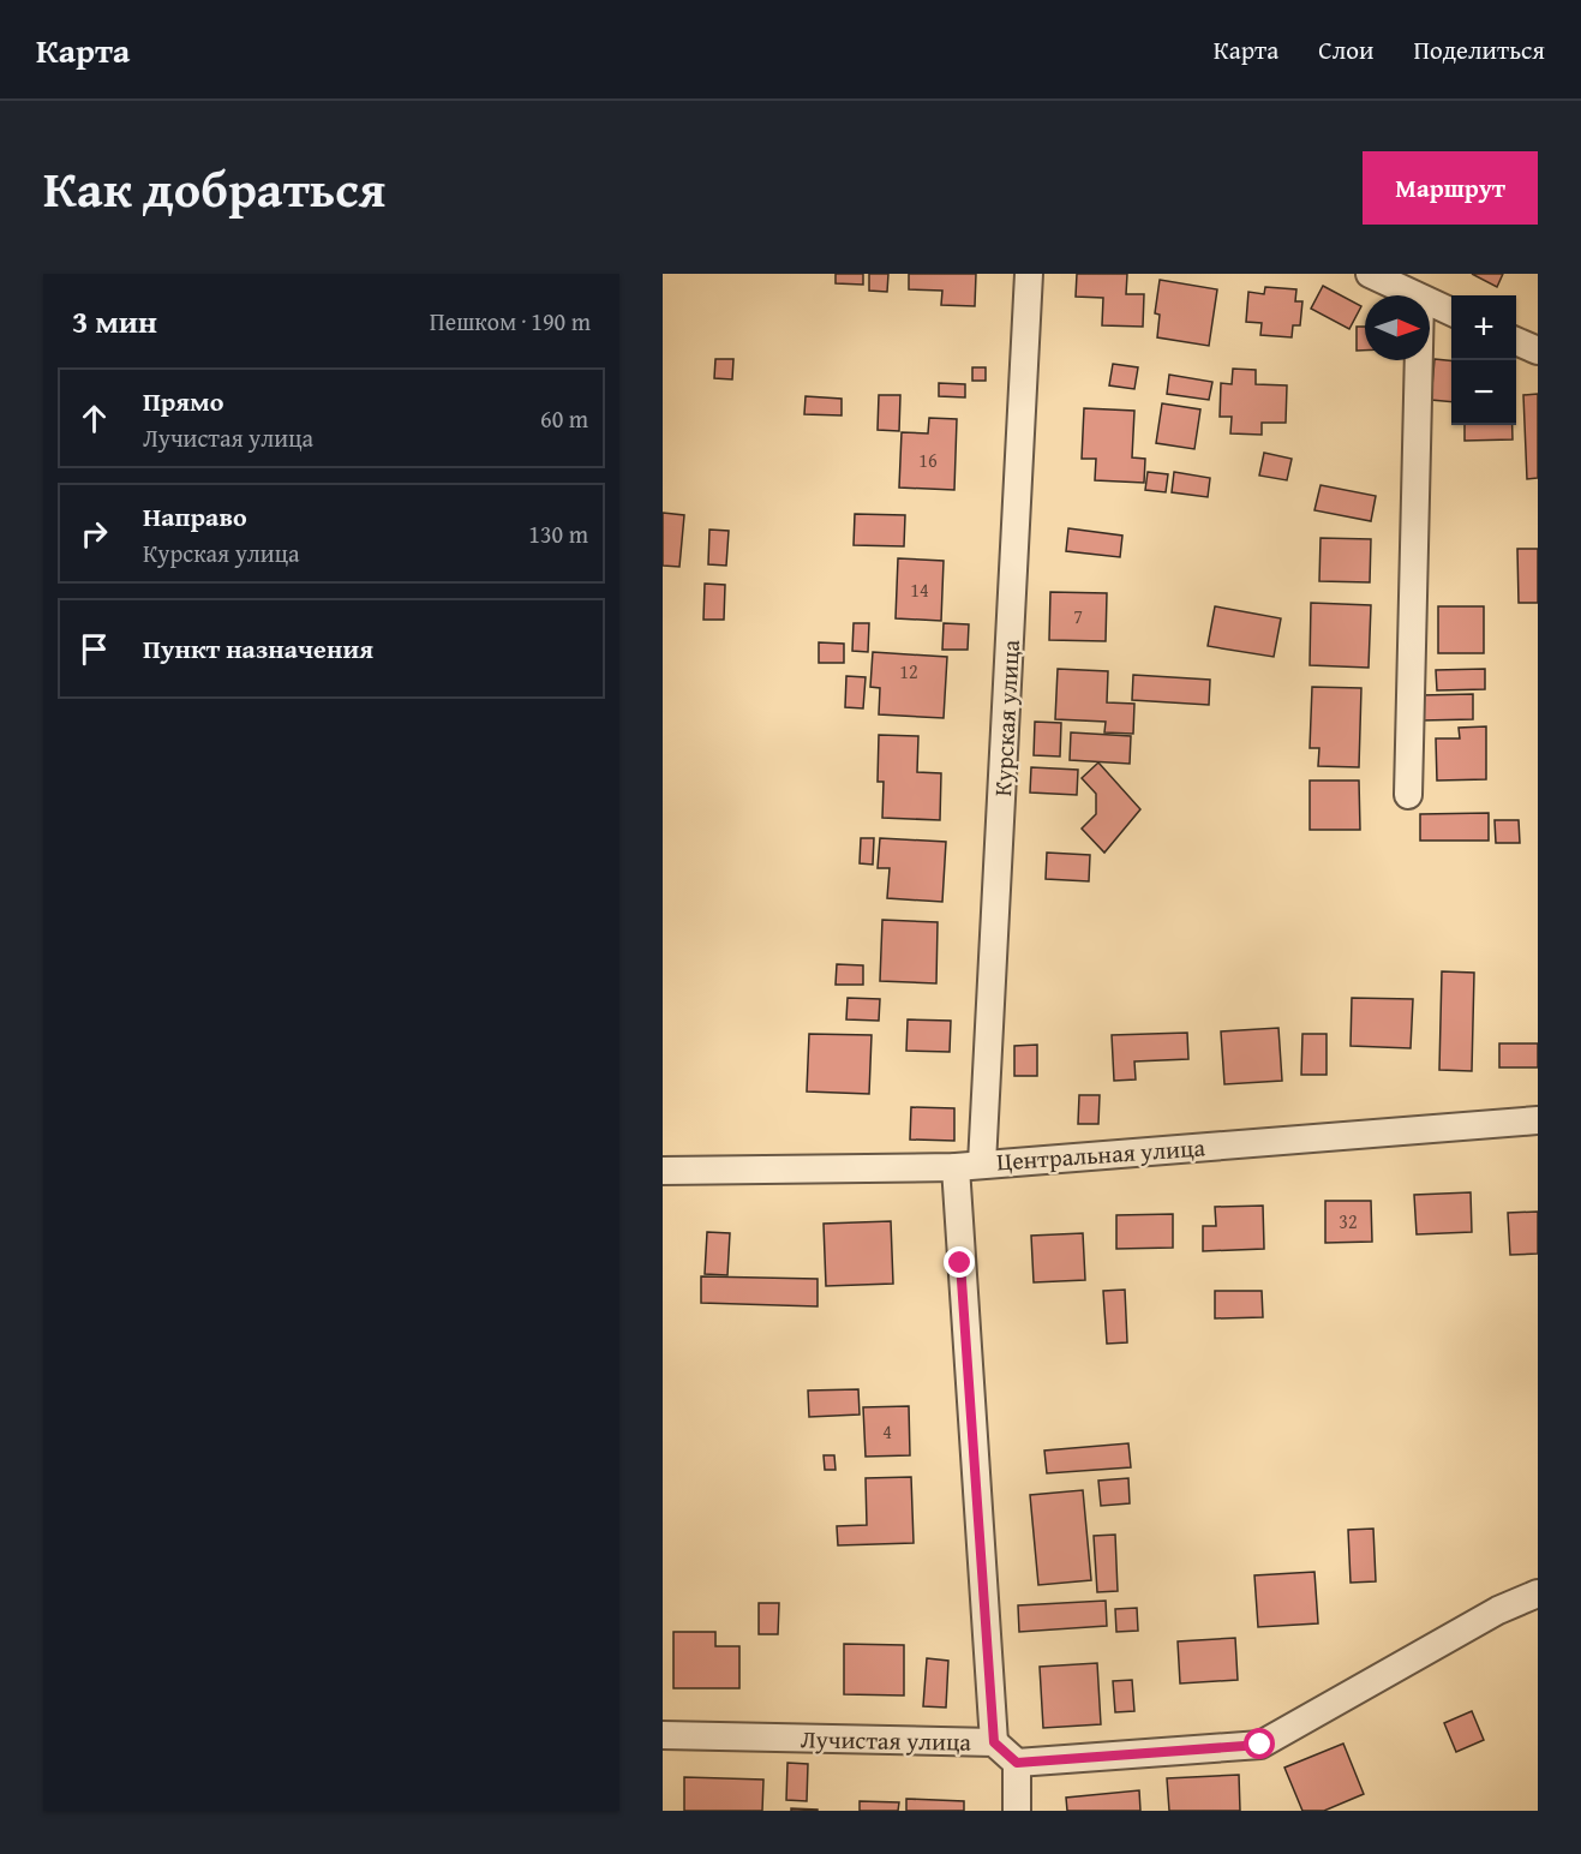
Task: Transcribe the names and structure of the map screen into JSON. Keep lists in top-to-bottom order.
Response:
{
  "streets": {
    "street": ["Курская улица", "Центральная улица", "Лучистая улица"]
  },
  "crossings": [
    ["Курская улица", "Центральная улица"],
    ["Курская улица", "Лучистая улица"]
  ],
  "house_numbers": [
    "16",
    "14",
    "7",
    "12",
    "32",
    "4"
  ],
  "north": "right",
  "page": {
    "header": "Карта",
    "nav": ["Карта", "Слои", "Поделиться"],
    "title": "Как добраться",
    "buttons": "Маршрут",
    "heading": ["3 мин", "Пешком · 190 m"],
    "map_buttons": ["+", "−"],
    "list": [
      ["Прямо", "Лучистая улица", "60 m"],
      ["Направо", "Курская улица", "130 m"],
      "Пункт назначения"
    ]
  }
}
